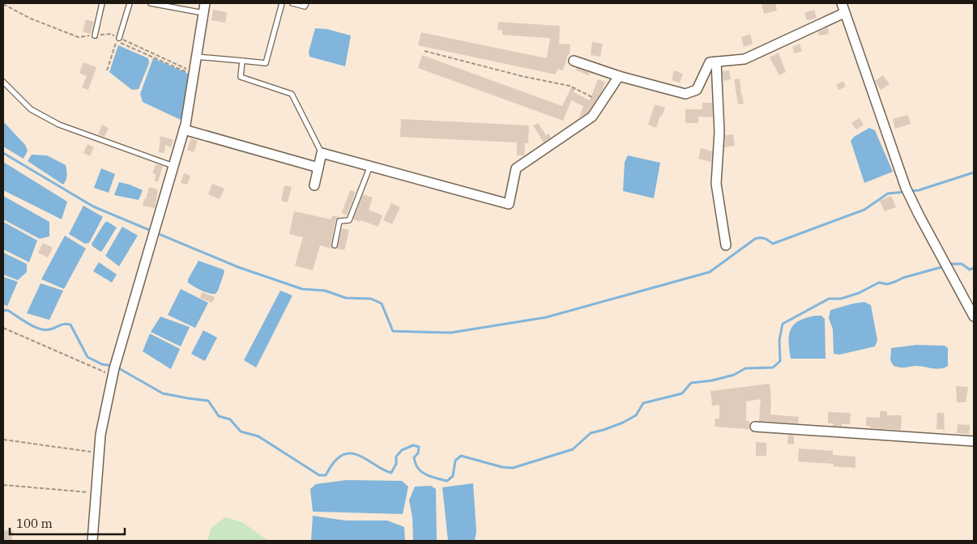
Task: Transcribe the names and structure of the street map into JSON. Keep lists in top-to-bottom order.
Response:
{
  "scale_bar": "100 m"
}
